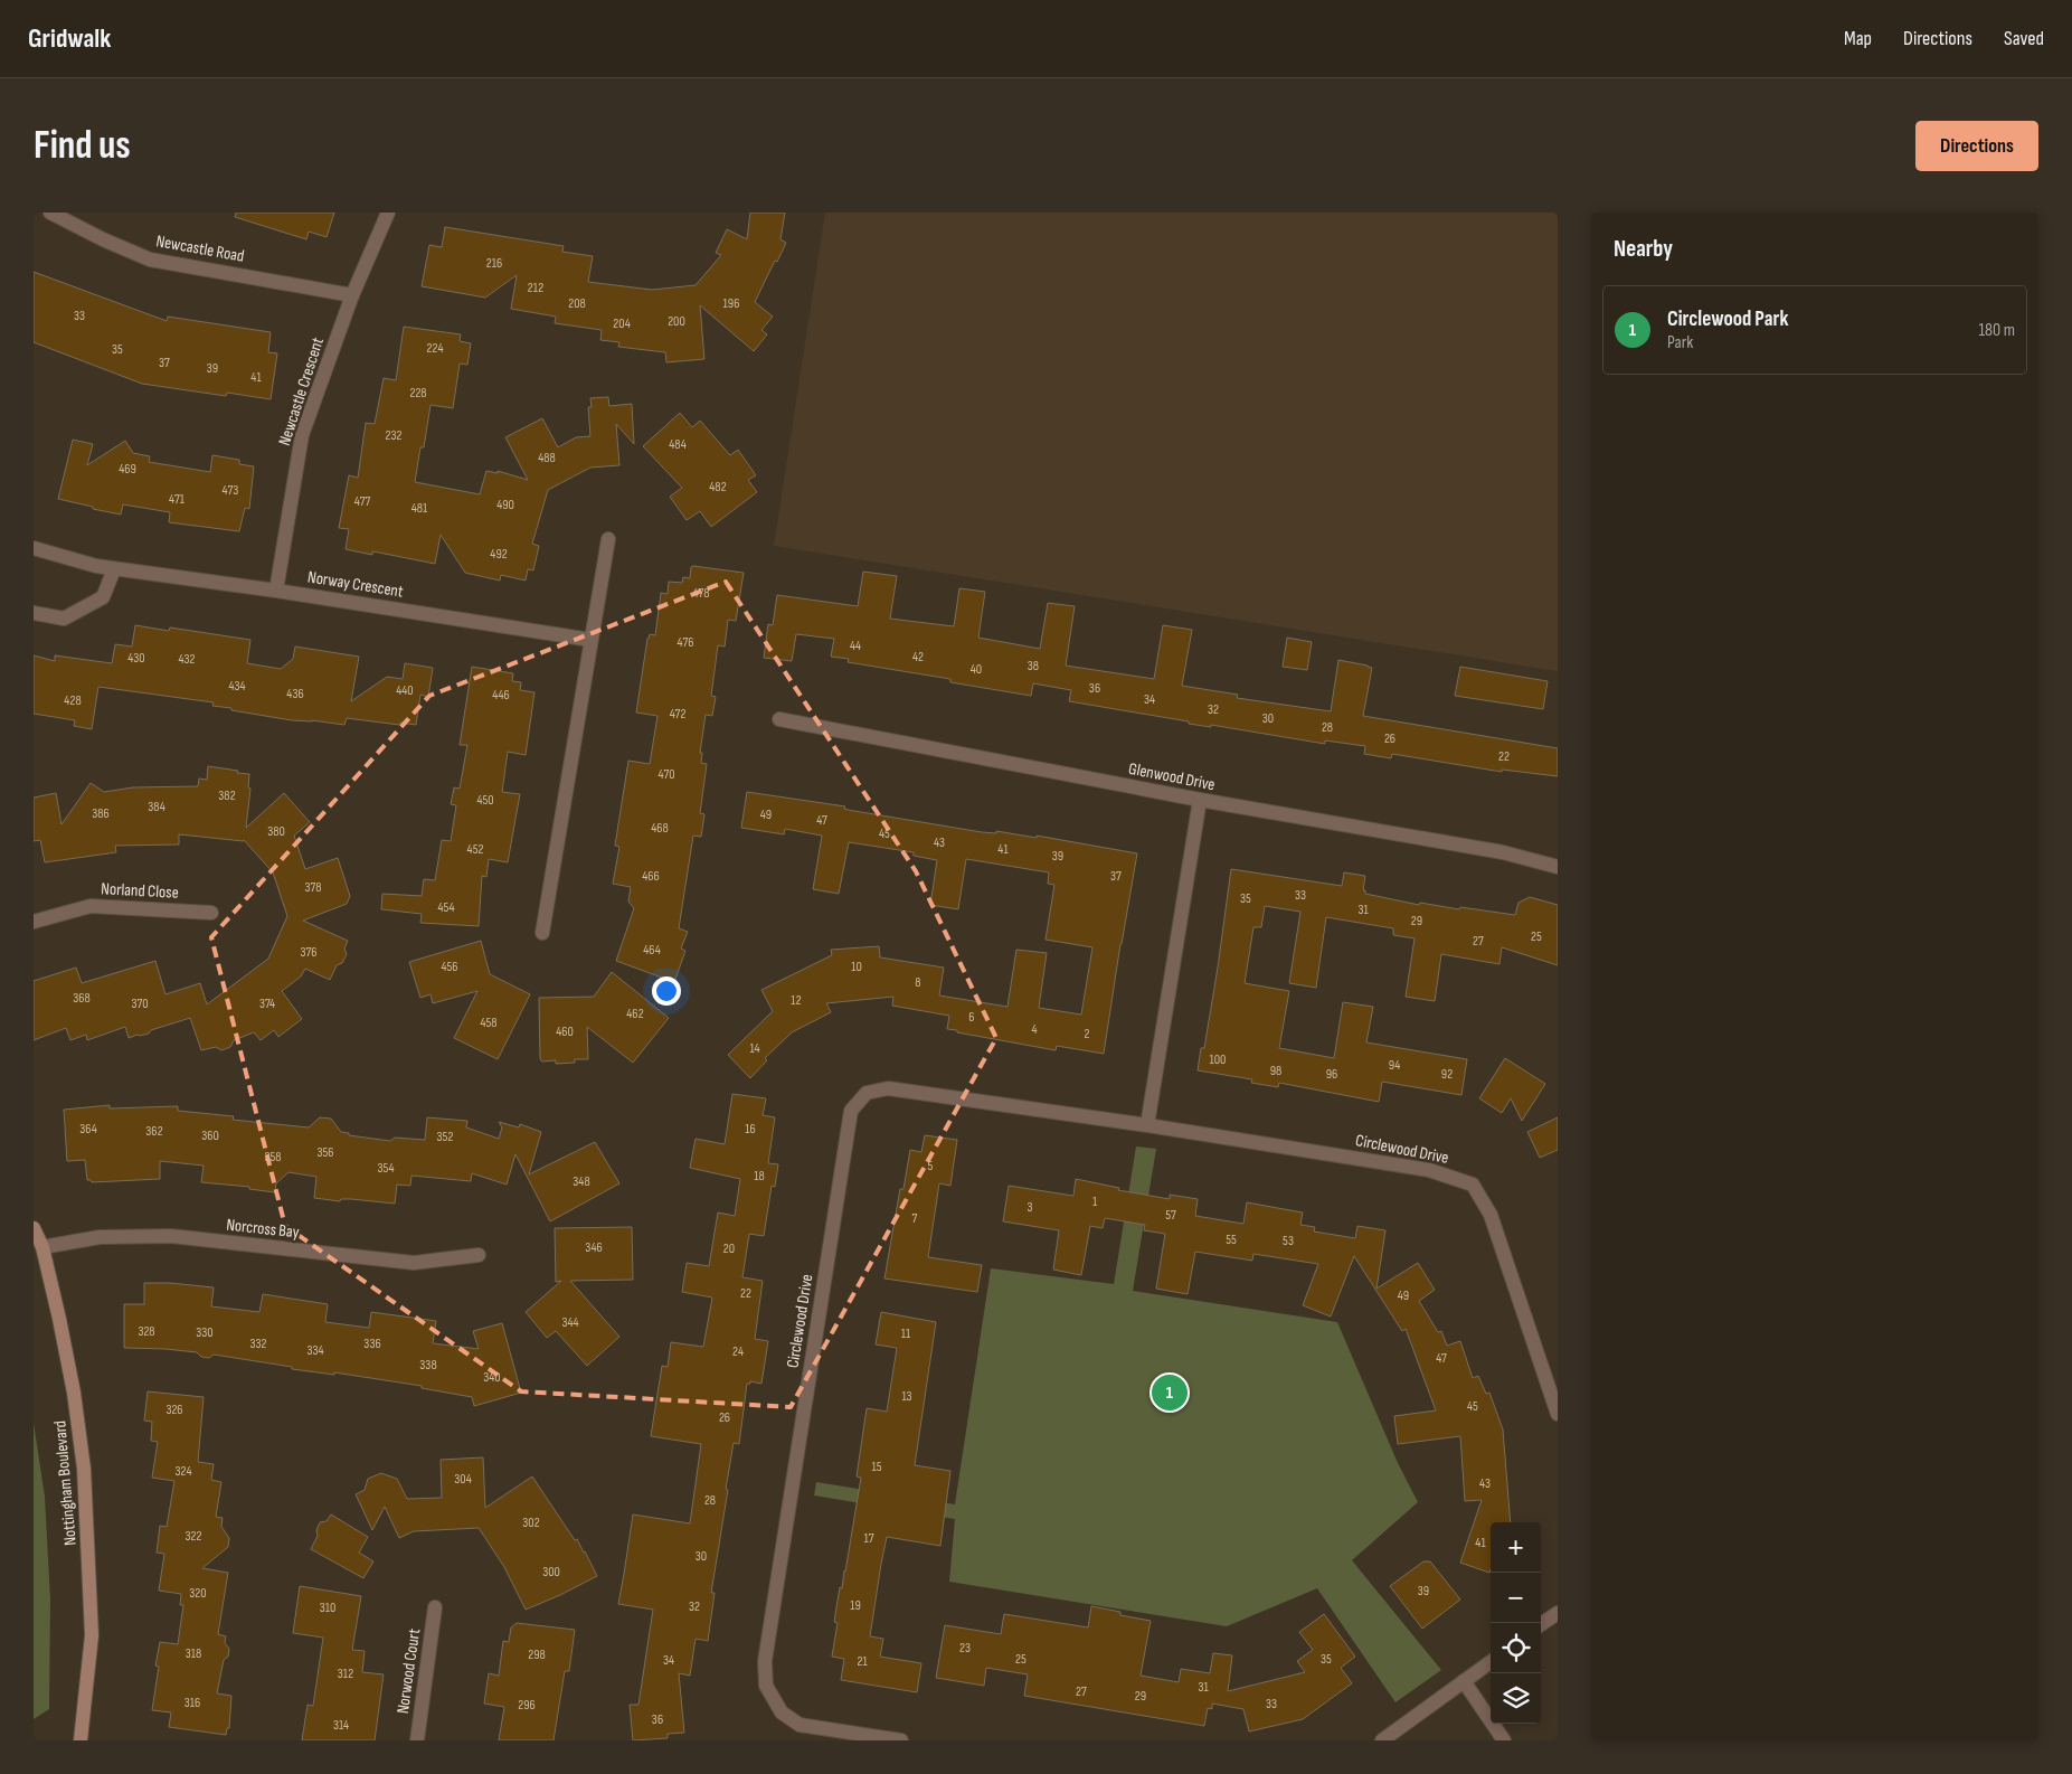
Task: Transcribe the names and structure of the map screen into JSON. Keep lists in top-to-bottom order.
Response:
{
  "streets": {
    "street": [
      "Newcastle Road",
      "Newcastle Crescent",
      "Norway Crescent",
      "Glenwood Drive",
      "Norland Close",
      "Circlewood Drive",
      "Norcross Bay",
      "Nottingham Boulevard",
      "Norwood Court"
    ]
  },
  "crossings": [
    ["Newcastle Road", "Newcastle Crescent"],
    ["Newcastle Crescent", "Norway Crescent"],
    ["Norcross Bay", "Nottingham Boulevard"]
  ],
  "house_numbers": [
    "216",
    "212",
    "208",
    "196",
    "33",
    "200",
    "204",
    "224",
    "35",
    "37",
    "39",
    "41",
    "228",
    "232",
    "484",
    "488",
    "469",
    "482",
    "473",
    "471",
    "477",
    "490",
    "481",
    "492",
    "478",
    "476",
    "44",
    "42",
    "430",
    "432",
    "38",
    "40",
    "434",
    "36",
    "440",
    "436",
    "446",
    "34",
    "428",
    "32",
    "472",
    "30",
    "28",
    "26",
    "22",
    "470",
    "382",
    "450",
    "384",
    "386",
    "49",
    "47",
    "468",
    "380",
    "45",
    "43",
    "452",
    "41",
    "39",
    "466",
    "37",
    "378",
    "33",
    "35",
    "454",
    "31",
    "29",
    "25",
    "27",
    "464",
    "376",
    "456",
    "10",
    "8",
    "368",
    "12",
    "370",
    "374",
    "462",
    "6",
    "458",
    "4",
    "460",
    "2",
    "14",
    "100",
    "94",
    "98",
    "96",
    "92",
    "364",
    "16",
    "362",
    "360",
    "352",
    "356",
    "358",
    "5",
    "354",
    "18",
    "348",
    "1",
    "3",
    "57",
    "7",
    "55",
    "53",
    "346",
    "20",
    "22",
    "49",
    "344",
    "328",
    "330",
    "11",
    "332",
    "336",
    "334",
    "24",
    "47",
    "338",
    "340",
    "13",
    "45",
    "326",
    "26",
    "15",
    "324",
    "304",
    "43",
    "28",
    "302",
    "322",
    "17",
    "41",
    "30",
    "300",
    "39",
    "320",
    "19",
    "32",
    "310",
    "23",
    "318",
    "298",
    "25",
    "35",
    "34",
    "21",
    "312",
    "31",
    "27",
    "29",
    "316",
    "33",
    "296",
    "36",
    "314"
  ],
  "page": {
    "header": "Gridwalk",
    "nav": ["Map", "Directions", "Saved"],
    "buttons": "Directions",
    "title": "Find us",
    "heading": "Nearby",
    "list": [
      {
        "mark": "1",
        "name": "Circlewood Park",
        "note": "Park",
        "value": "180 m"
      }
    ],
    "pins": "1",
    "map_buttons": ["+", "−"]
  }
}
